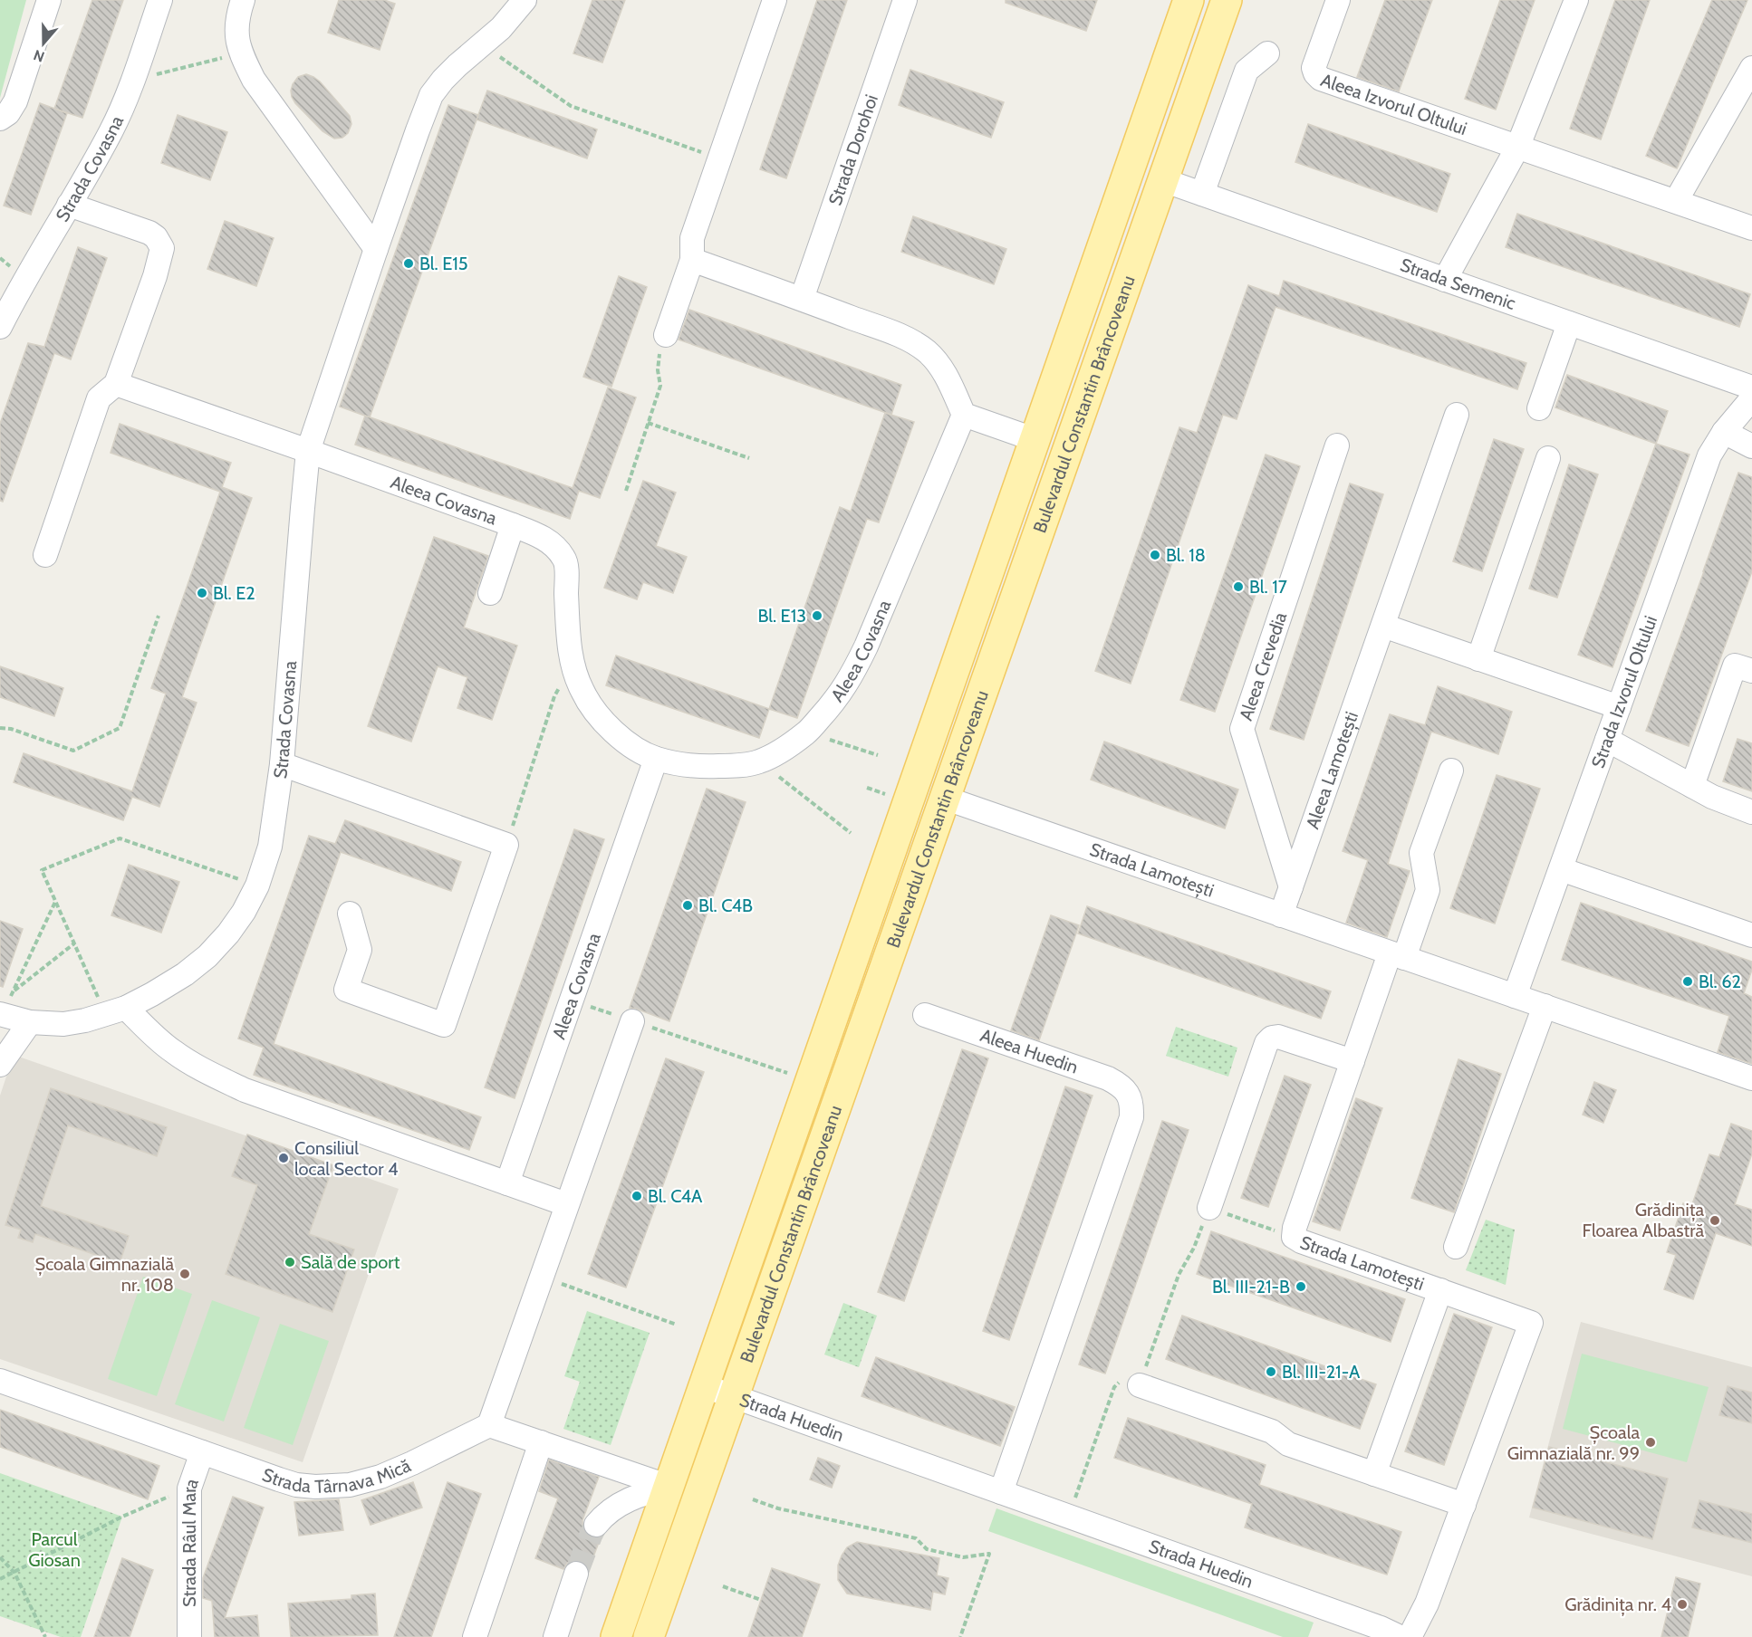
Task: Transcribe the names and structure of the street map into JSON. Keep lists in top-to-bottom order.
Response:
{
  "streets": {
    "main road": ["Bulevardul Constantin Brâncoveanu"],
    "street": [
      "Aleea Izvorul Oltului",
      "Strada Dorohoi",
      "Strada Covasna",
      "Strada Semenic",
      "Aleea Covasna",
      "Aleea Crevedia",
      "Strada Izvorul Oltului",
      "Aleea Lamotești",
      "Strada Lamotești",
      "Aleea Huedin",
      "Strada Huedin",
      "Strada Târnava Mică",
      "Strada Râul Mara"
    ]
  },
  "crossings": [
    ["Strada Covasna", "Aleea Covasna"],
    ["Strada Semenic", "Bulevardul Constantin Brâncoveanu"],
    ["Bulevardul Constantin Brâncoveanu", "Strada Lamotești"],
    ["Bulevardul Constantin Brâncoveanu", "Strada Huedin"],
    ["Aleea Crevedia", "Aleea Lamotești"],
    ["Strada Izvorul Oltului", "Strada Lamotești"],
    ["Aleea Lamotești", "Strada Lamotești"],
    ["Aleea Huedin", "Strada Huedin"],
    ["Strada Târnava Mică", "Strada Râul Mara"]
  ],
  "parks": ["Parcul Giosan"],
  "places": [
    "Bl. E15",
    "Bl. 18",
    "Bl. 17",
    "Bl. E2",
    "Bl. E13",
    "Bl. C4B",
    "Bl. 62",
    "Consiliul local Sector 4",
    "Bl. C4A",
    "Grădinița Floarea Albastră",
    "Sală de sport",
    "Școala Gimnazială nr. 108",
    "Bl. III-21-B",
    "Bl. III-21-A",
    "Școala Gimnazială nr. 99",
    "Grădinița nr. 4"
  ],
  "north": "bottom"
}
